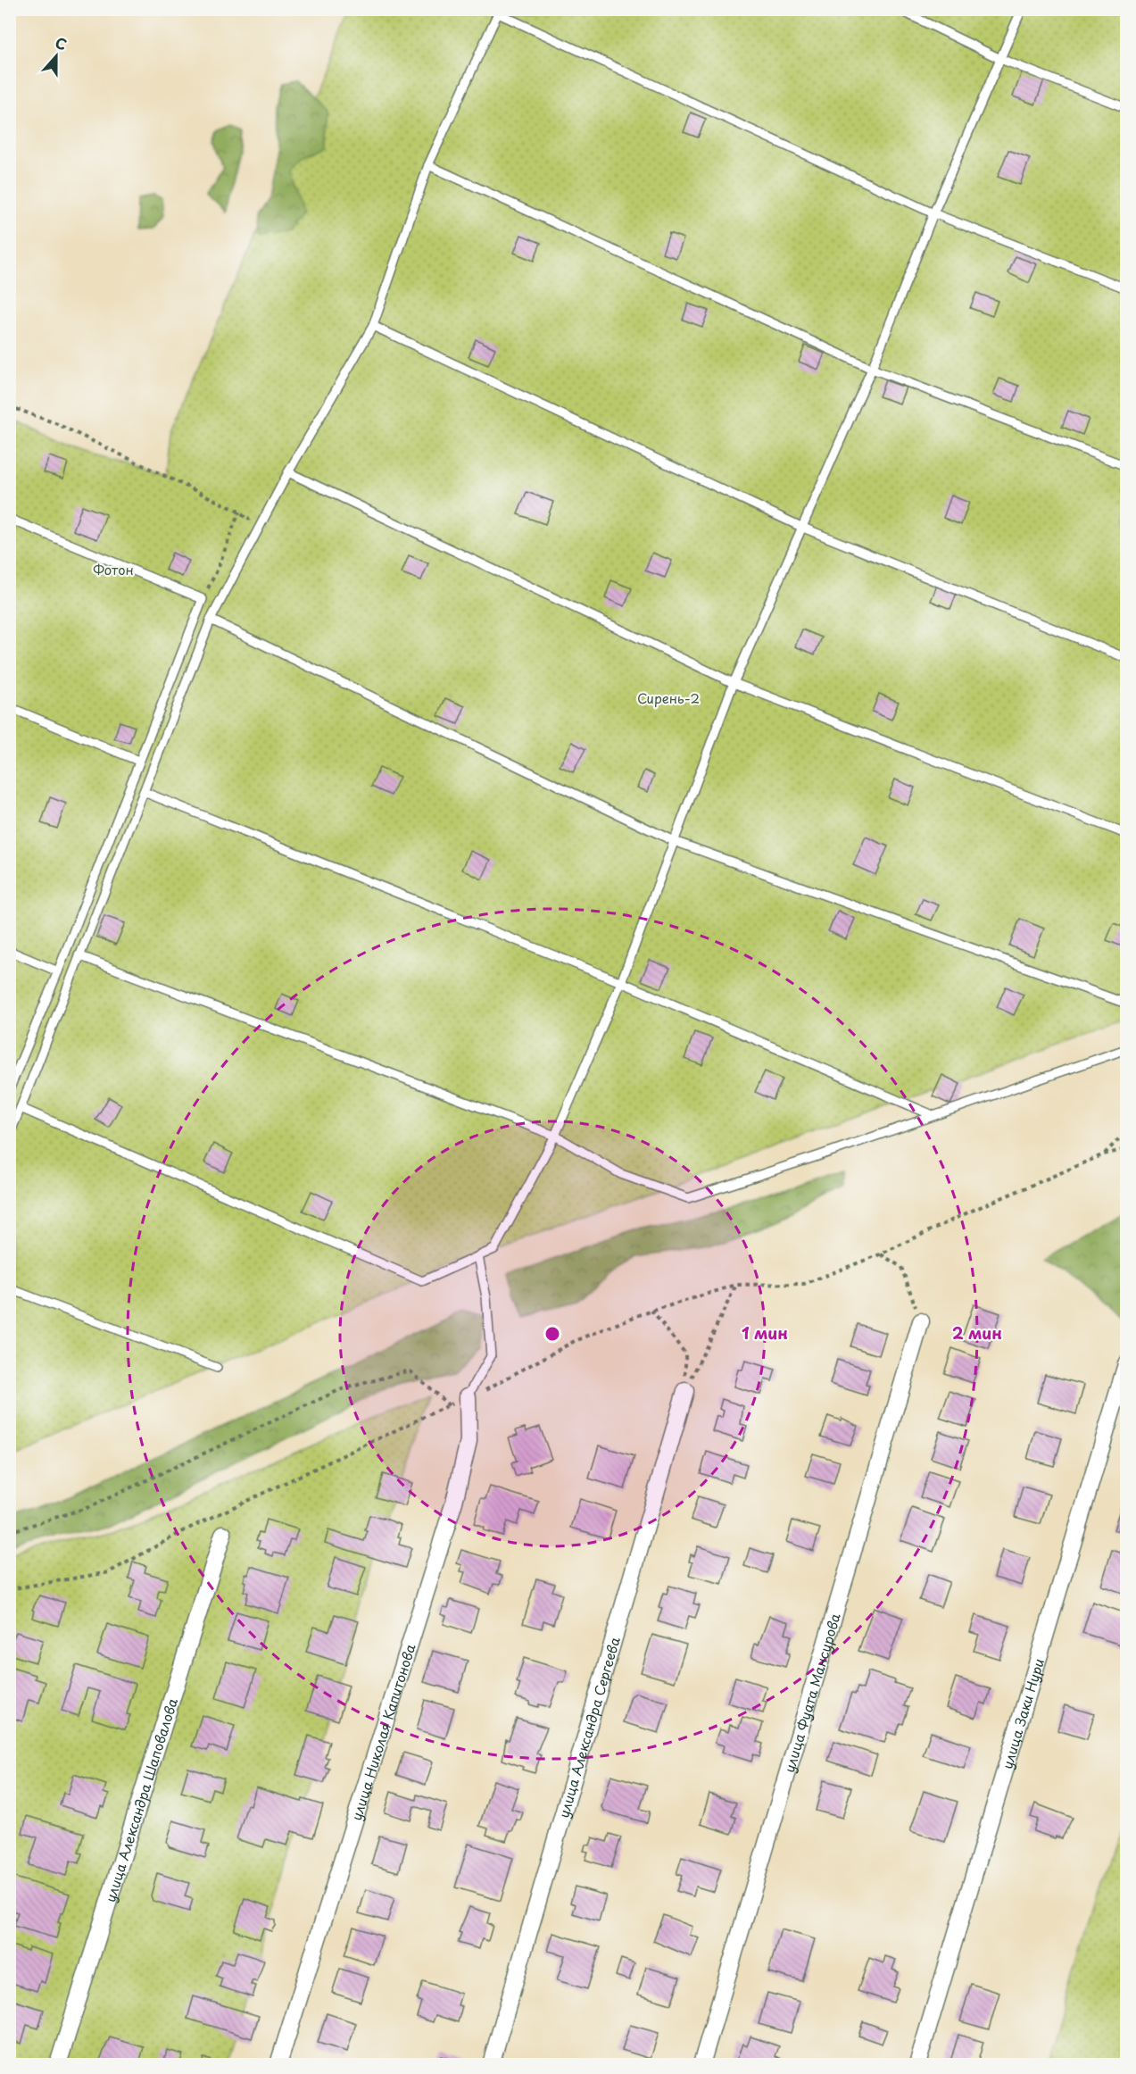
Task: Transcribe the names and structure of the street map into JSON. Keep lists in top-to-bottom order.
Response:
{
  "streets": {
    "street": [
      "улица Фуата Мансурова",
      "улица Заки Нури",
      "улица Александра Сергеева",
      "улица Николая Капитонова",
      "улица Александра Шаповалова"
    ]
  },
  "parks": ["Фотон", "Сирень-2"],
  "north": "top",
  "rings": ["1 мин", "2 мин"]
}
